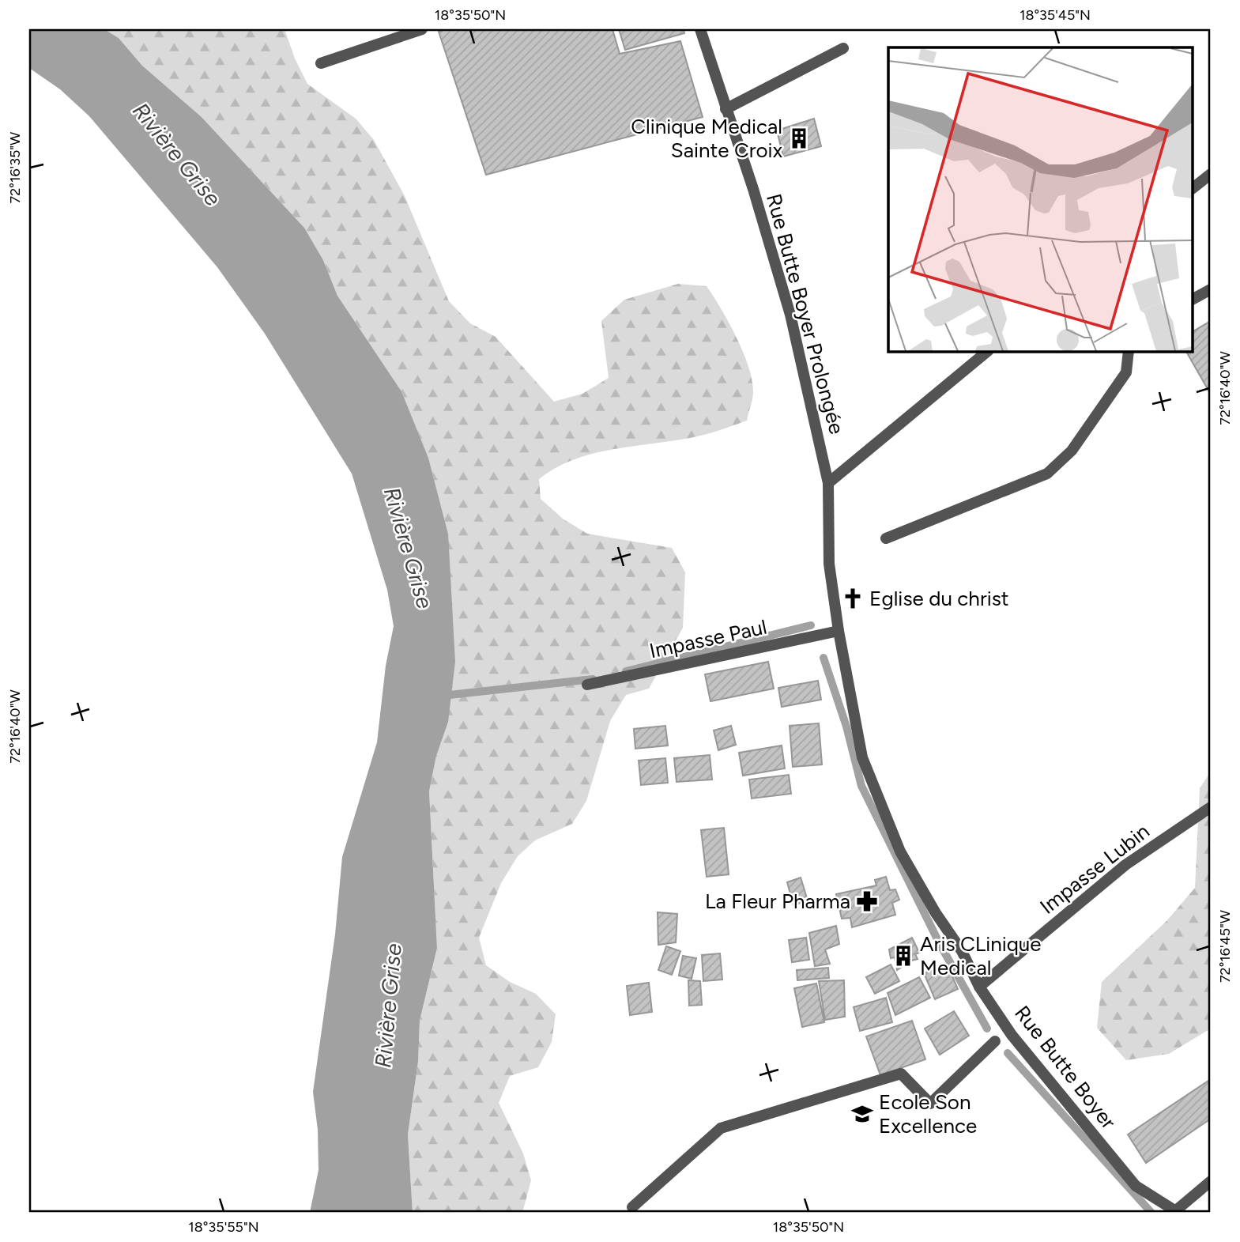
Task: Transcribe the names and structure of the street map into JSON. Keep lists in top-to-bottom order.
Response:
{
  "streets": {
    "street": [
      "Rue Butte Boyer Prolongée",
      "Impasse Paul",
      "Impasse Lubin",
      "Rue Butte Boyer"
    ]
  },
  "crossings": [
    ["Rue Butte Boyer Prolongée", "Rue Butte Boyer"],
    ["Impasse Paul", "Rue Butte Boyer"],
    ["Impasse Lubin", "Rue Butte Boyer"]
  ],
  "water": ["Rivière Grise"],
  "places": {
    "building": ["Clinique Medical Sainte Croix", "Aris CLinique Medical"],
    "church": ["Eglise du christ"],
    "pharmacy": ["La Fleur Pharma"],
    "school or university": ["Ecole Son Excellence"]
  },
  "coordinates": [
    "18°35'50\"N",
    "18°35'45\"N",
    "72°16'35\"W",
    "72°16'40\"W",
    "72°16'45\"W",
    "18°35'55\"N"
  ]
}
